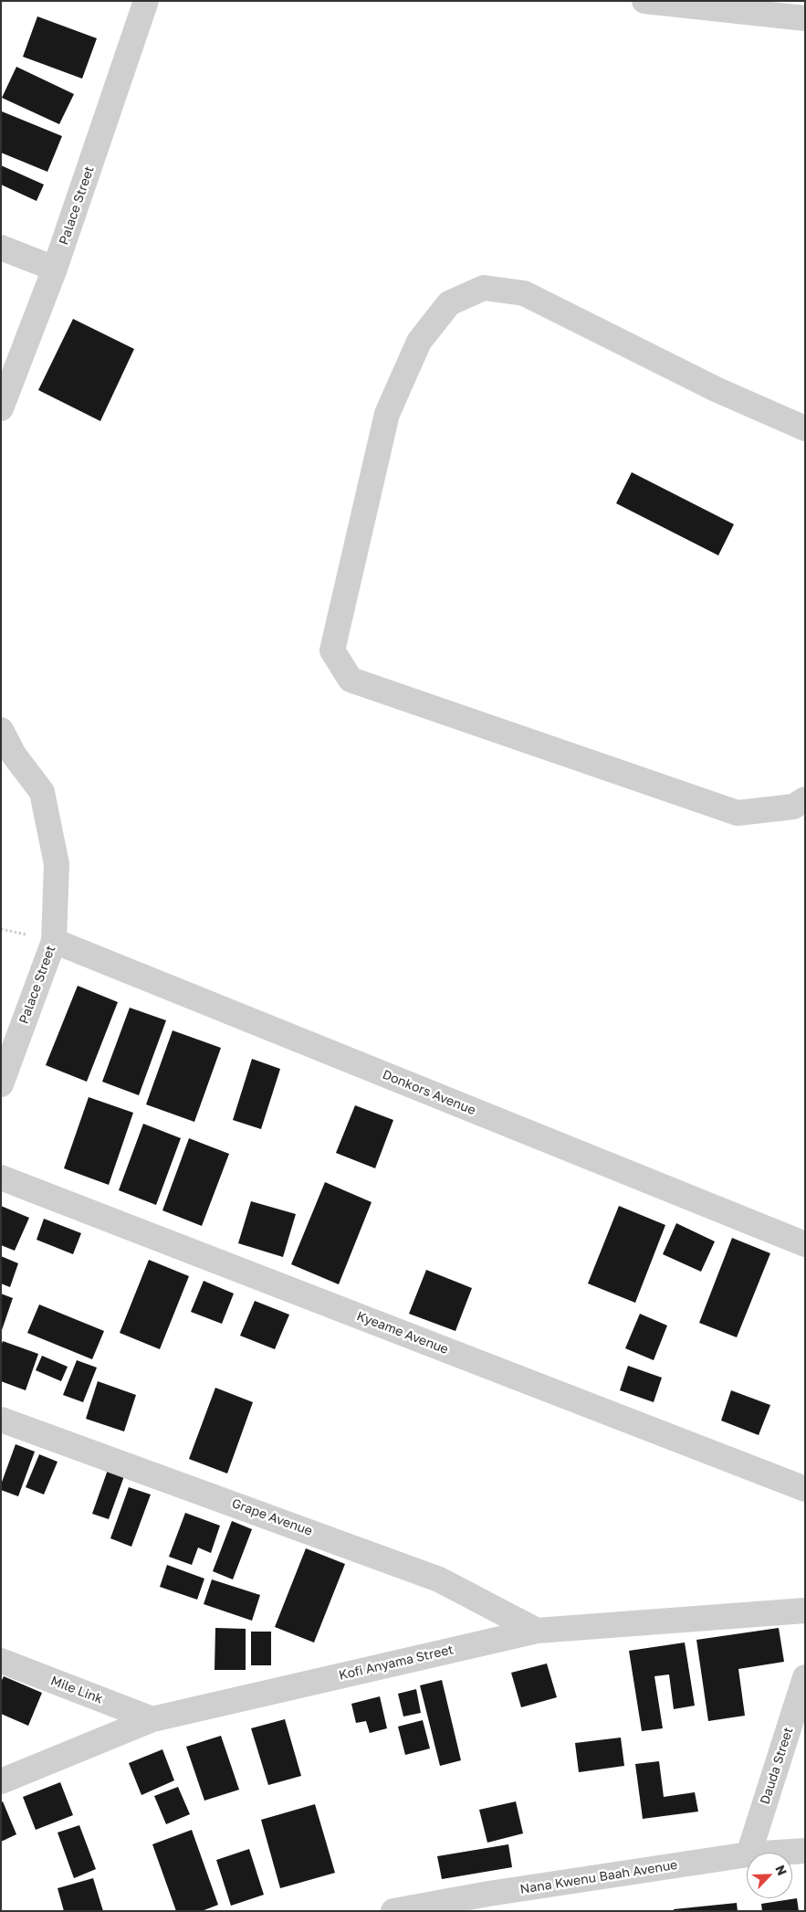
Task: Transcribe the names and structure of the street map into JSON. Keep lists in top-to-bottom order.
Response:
{
  "streets": {
    "street": [
      "Palace Street",
      "Donkors Avenue",
      "Kyeame Avenue",
      "Grape Avenue",
      "Kofi Anyama Street",
      "Mile Link",
      "Dauda Street",
      "Nana Kwenu Baah Avenue"
    ]
  },
  "crossings": [
    ["Palace Street", "Donkors Avenue"],
    ["Grape Avenue", "Kofi Anyama Street"],
    ["Kofi Anyama Street", "Mile Link"]
  ],
  "north": "top right"
}
